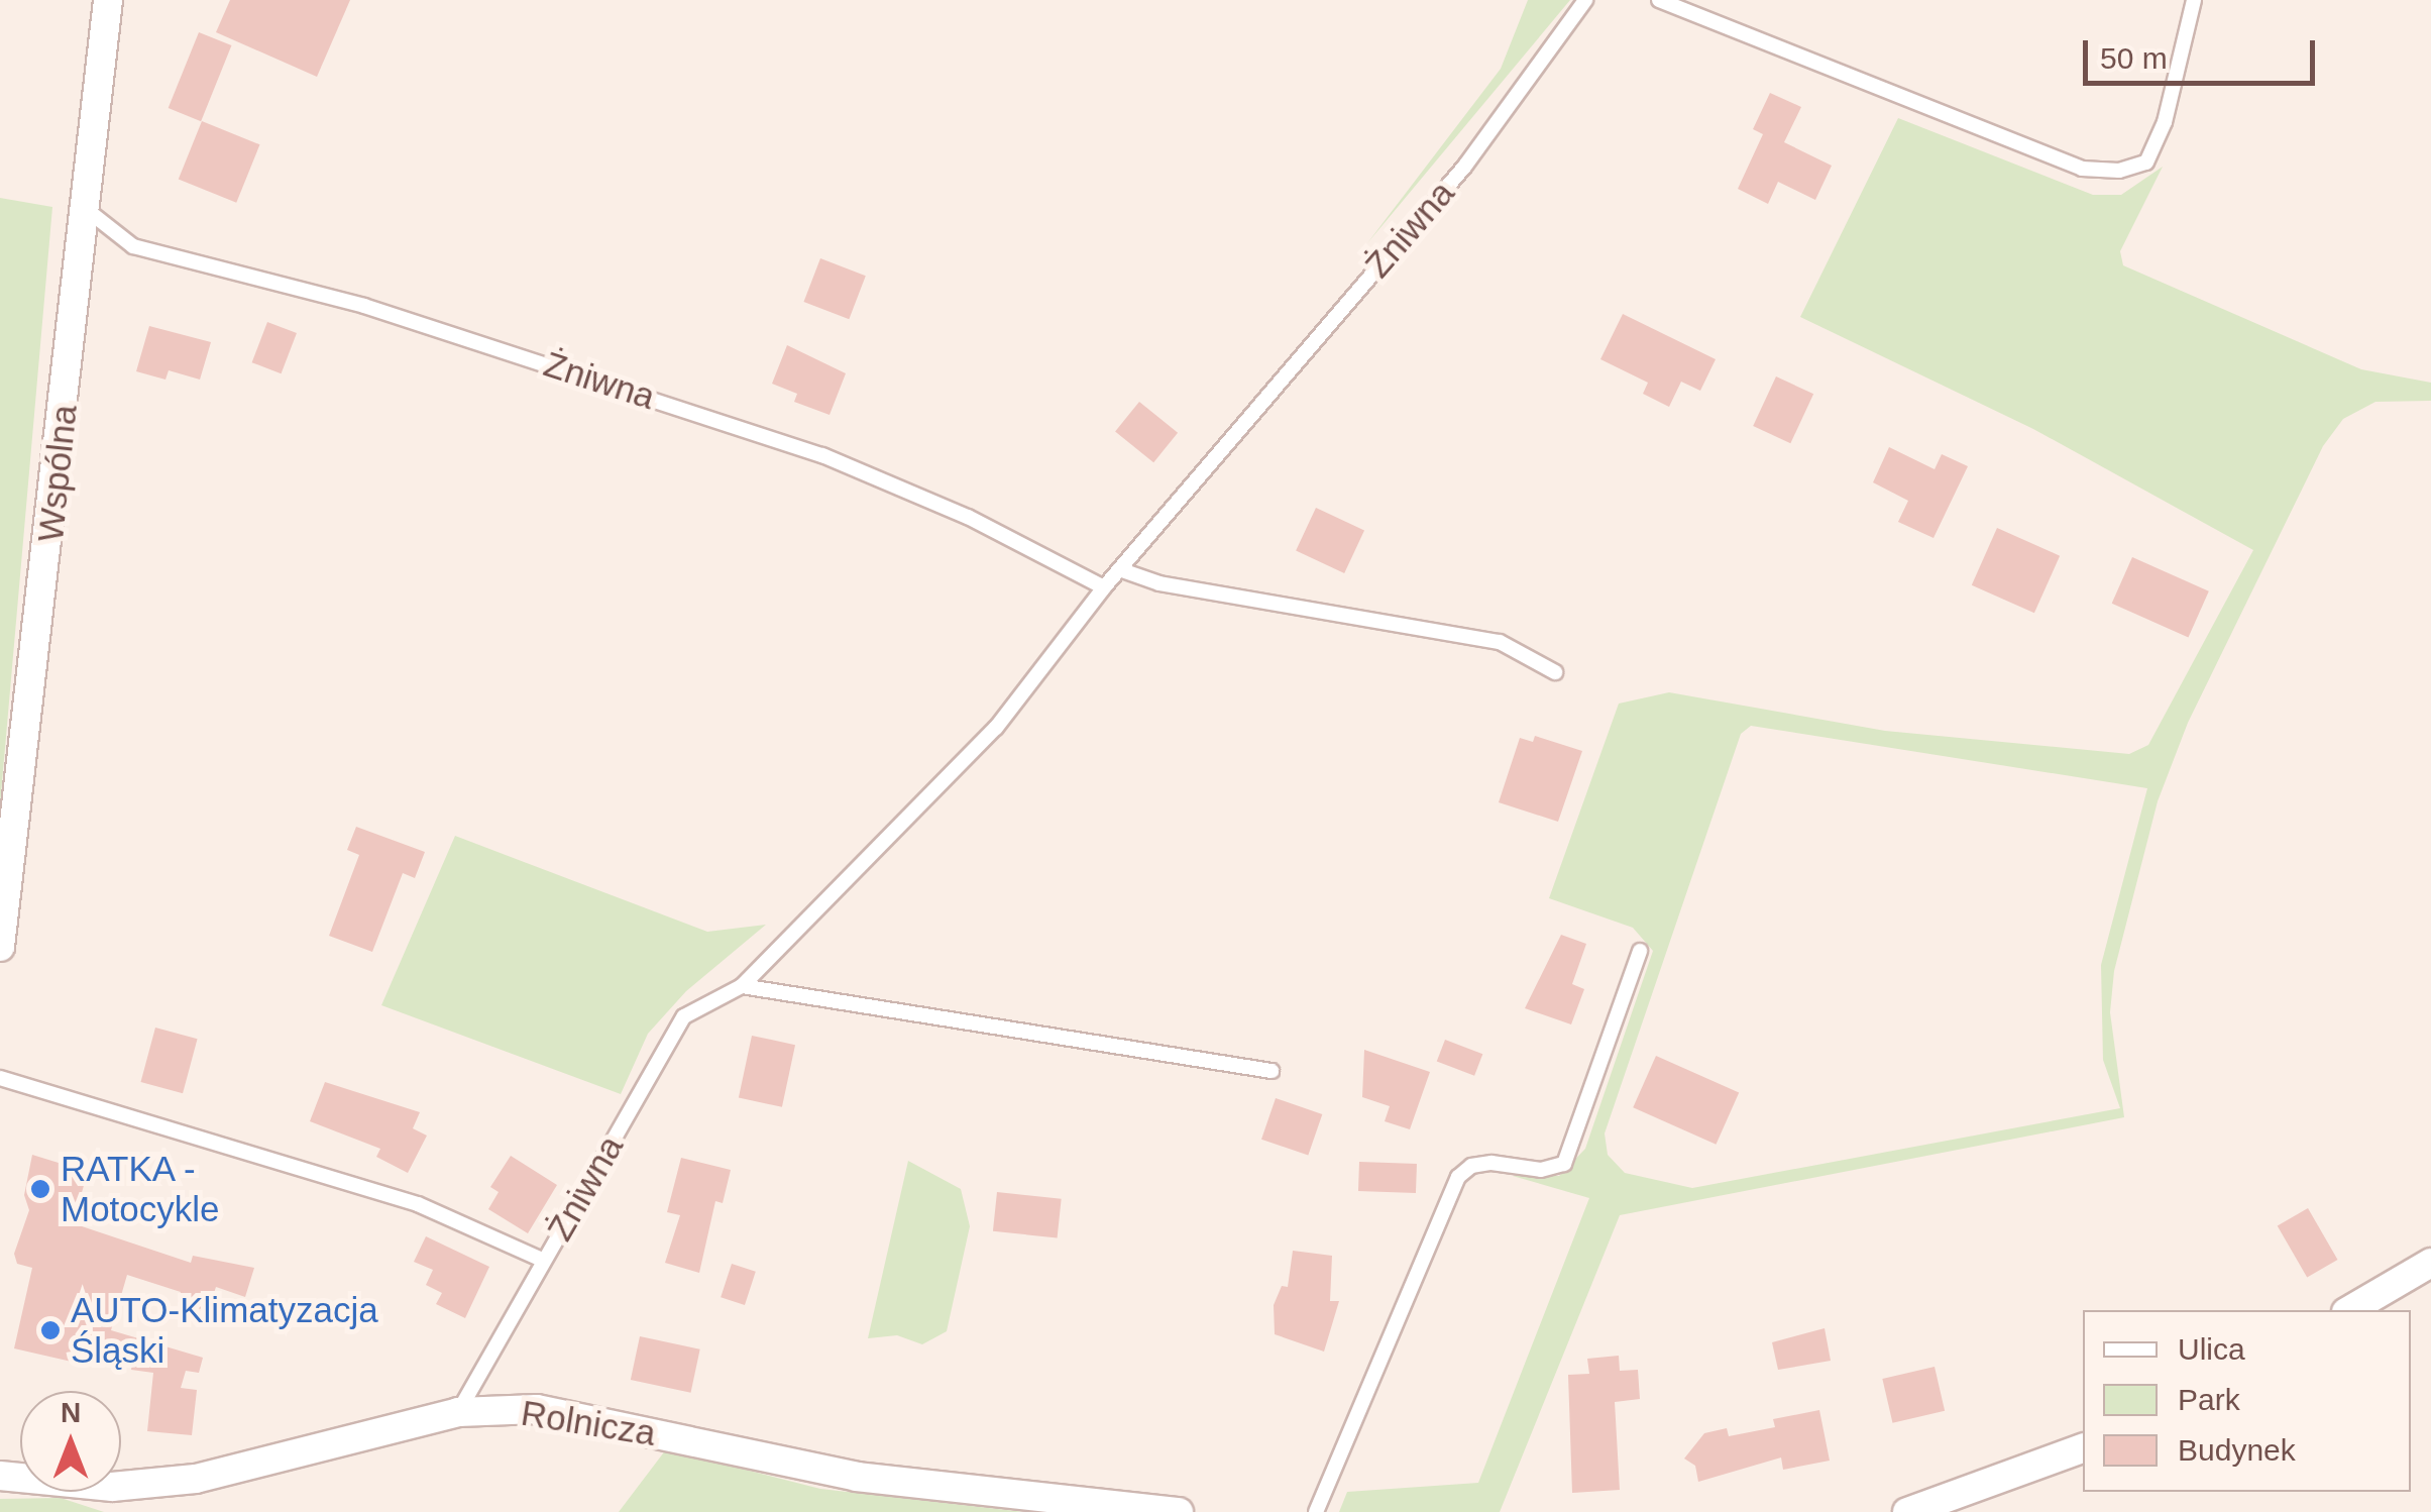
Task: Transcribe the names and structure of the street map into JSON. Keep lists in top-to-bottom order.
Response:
{
  "streets": {
    "street": ["Wspólna", "Rolnicza"],
    "lane": ["Żniwna"]
  },
  "crossings": [
    ["Żniwna", "Wspólna"],
    ["Żniwna", "Rolnicza"]
  ],
  "places": ["RATKA - Motocykle", "AUTO-Klimatyzacja Śląski"],
  "legend": ["Ulica", "Park", "Budynek"],
  "scale_bar": "50 m",
  "north": "top"
}
